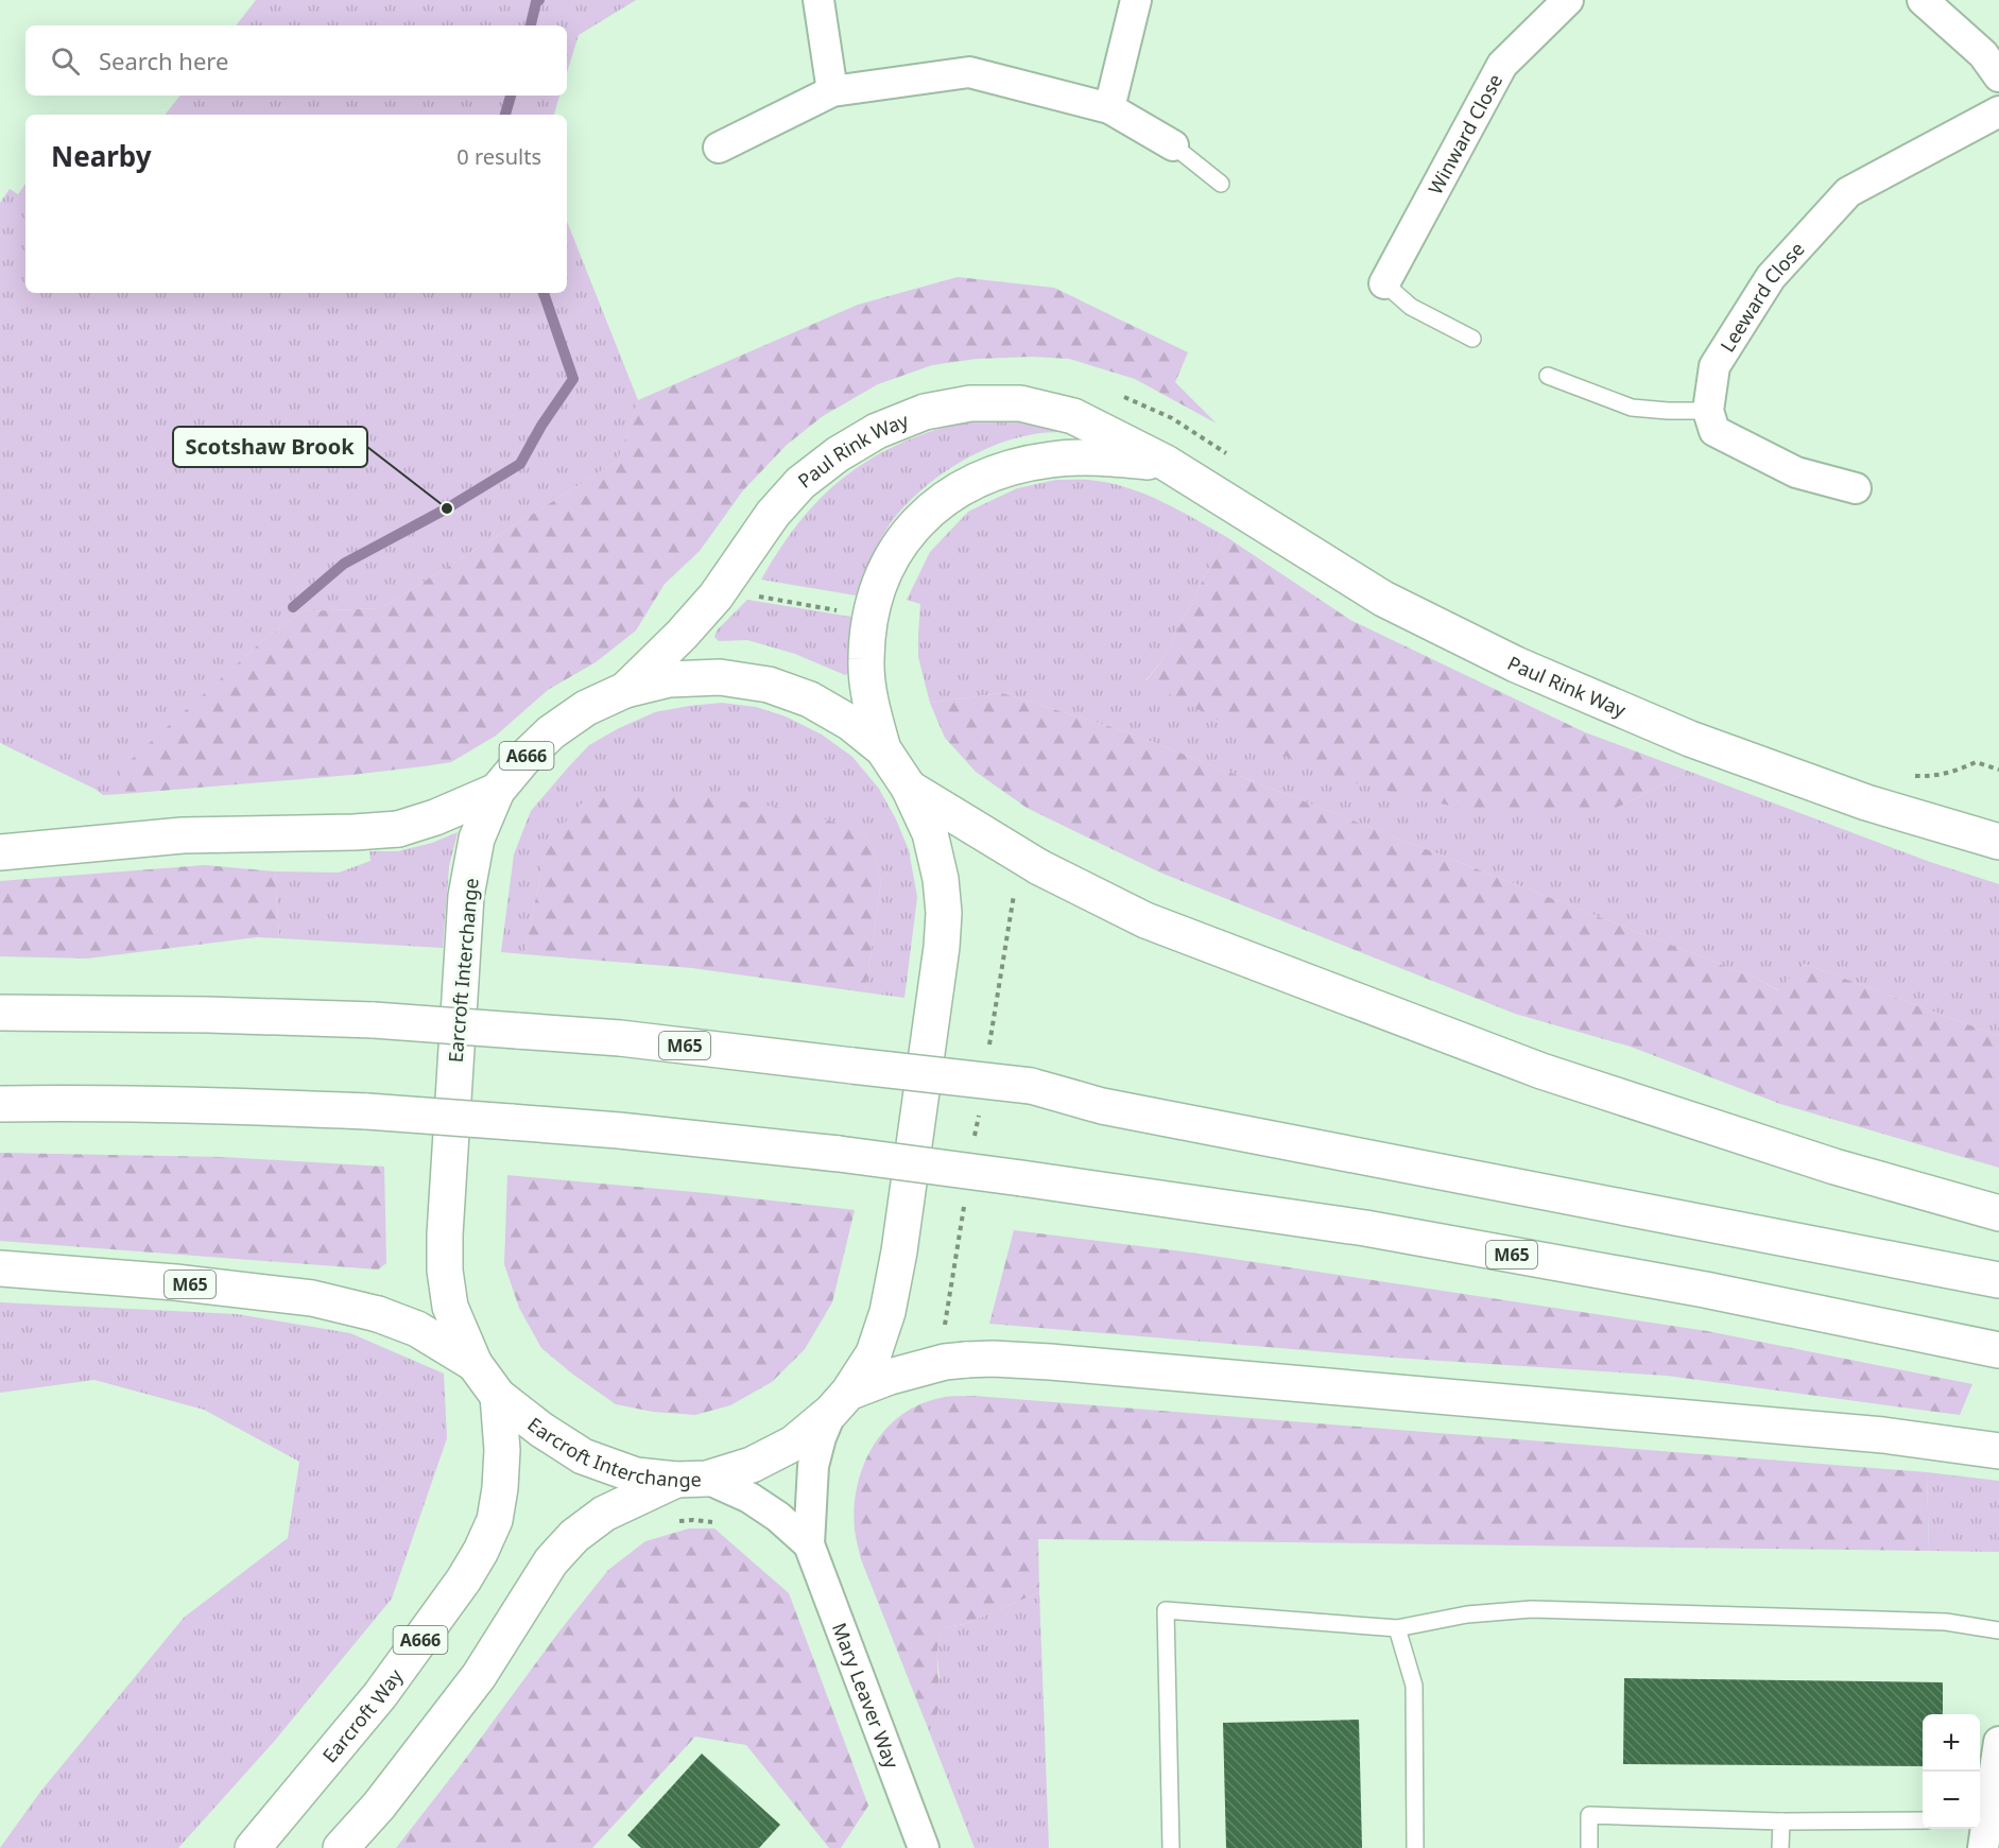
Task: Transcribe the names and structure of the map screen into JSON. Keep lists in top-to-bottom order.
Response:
{
  "streets": {
    "main road": [
      "Paul Rink Way",
      "A666",
      "Earcroft Interchange",
      "M65",
      "Earcroft Way"
    ],
    "street": ["Winward Close", "Leeward Close", "Mary Leaver Way"]
  },
  "crossings": [
    ["Paul Rink Way", "Earcroft Interchange"],
    ["A666", "Earcroft Interchange"],
    ["A666", "Mary Leaver Way"],
    ["Earcroft Interchange", "M65"],
    ["Earcroft Interchange", "Mary Leaver Way"],
    ["Earcroft Interchange", "Earcroft Way"]
  ],
  "places": ["Scotshaw Brook"],
  "page": {
    "search": "Search here",
    "heading": ["Nearby", "0 results"],
    "map_buttons": ["+", "−"]
  }
}
